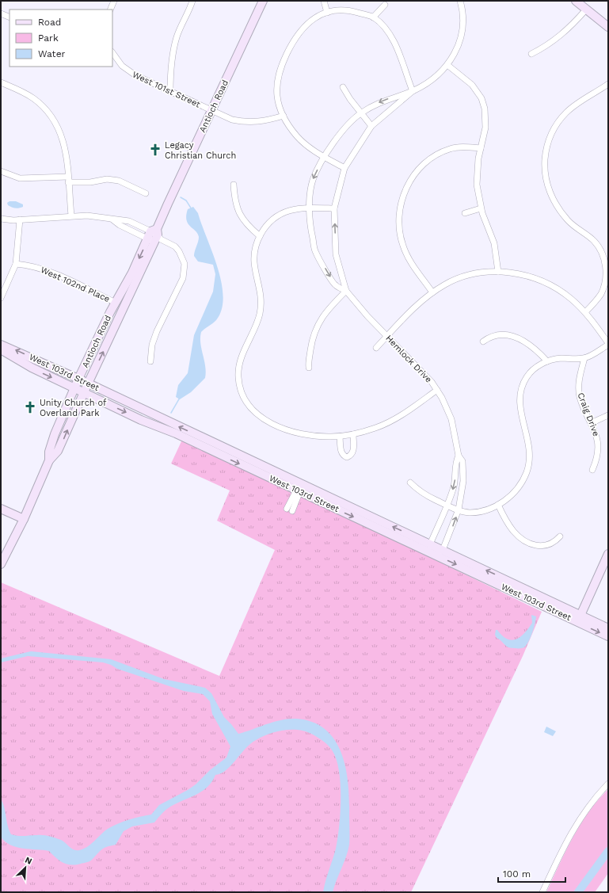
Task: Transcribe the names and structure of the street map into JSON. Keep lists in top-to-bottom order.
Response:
{
  "streets": {
    "main road": ["Antioch Road", "West 103rd Street"],
    "street": [
      "West 101st Street",
      "West 102nd Place",
      "Hemlock Drive",
      "Craig Drive"
    ]
  },
  "crossings": [
    ["West 101st Street", "Antioch Road"],
    ["Antioch Road", "West 102nd Place"],
    ["Antioch Road", "West 103rd Street"],
    ["Hemlock Drive", "West 103rd Street"]
  ],
  "places": {
    "church": ["Legacy Christian Church", "Unity Church of Overland Park"]
  },
  "legend": ["Road", "Park", "Water"],
  "scale_bar": "100 m",
  "north": "top right"
}
